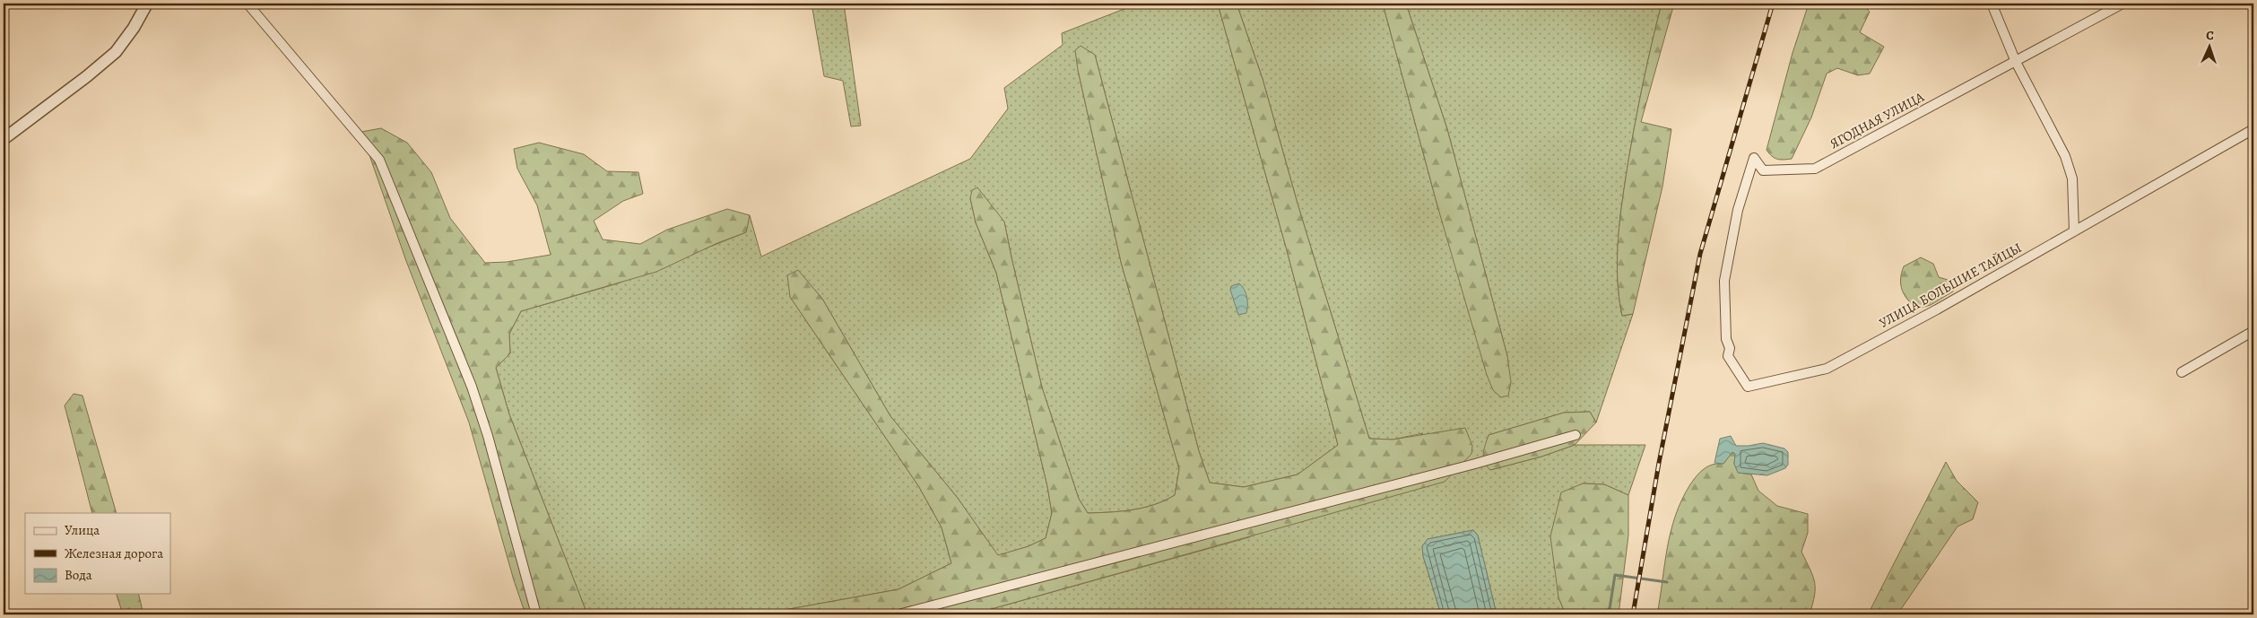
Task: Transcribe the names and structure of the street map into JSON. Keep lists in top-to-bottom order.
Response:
{
  "streets": {
    "street": ["ЯГОДНАЯ УЛИЦА", "УЛИЦА БОЛЬШИЕ ТАЙЦЫ"]
  },
  "crossings": [
    ["ЯГОДНАЯ УЛИЦА", "УЛИЦА БОЛЬШИЕ ТАЙЦЫ"]
  ],
  "legend": ["Улица", "Железная дорога", "Вода"],
  "north": "top"
}
